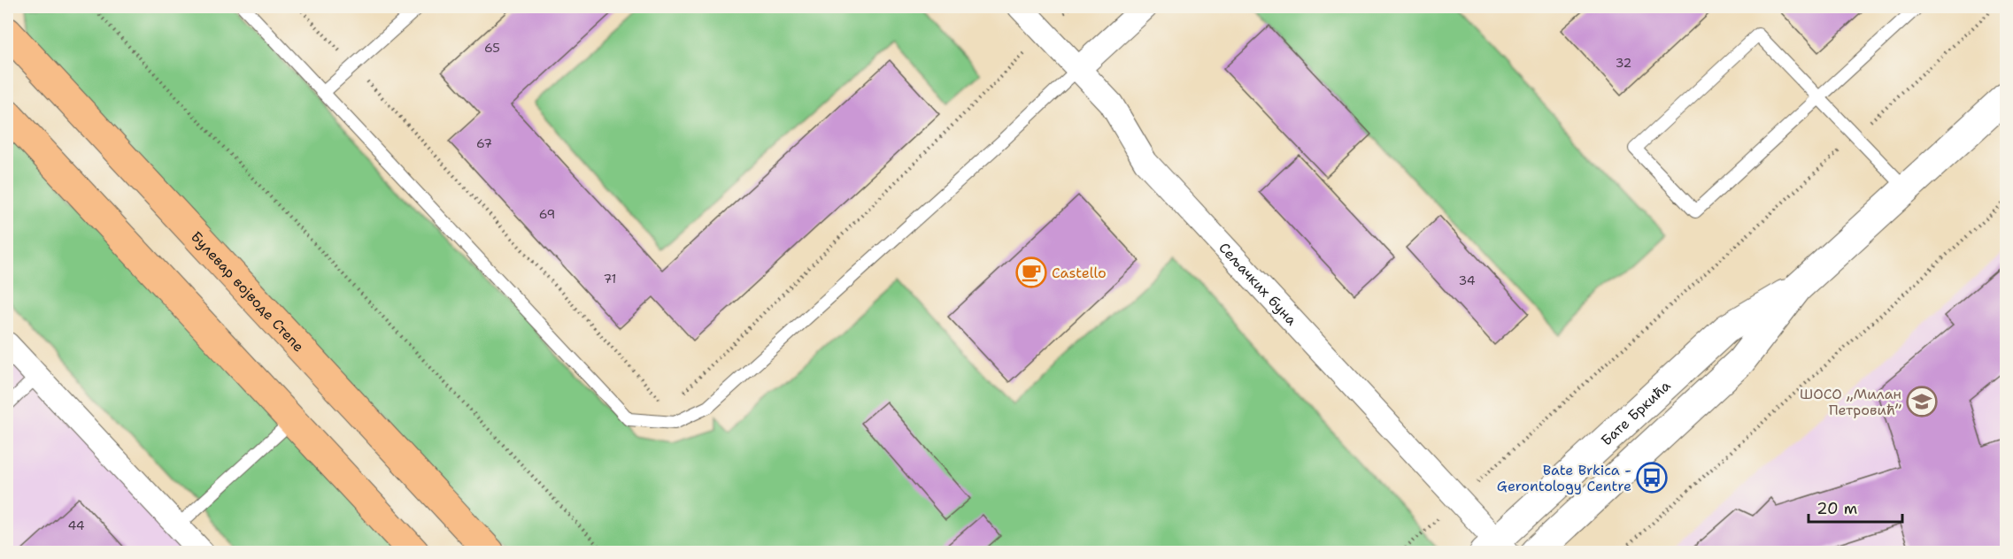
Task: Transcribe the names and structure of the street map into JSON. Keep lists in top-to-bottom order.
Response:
{
  "streets": {
    "main road": ["Булевар војводе Степе"],
    "street": ["Сељачких буна", "Бате Бркића"]
  },
  "crossings": [
    ["Сељачких буна", "Бате Бркића"]
  ],
  "places": {
    "cafe": ["Castello"],
    "school or university": ["ШОСО „Милан Петровић”"],
    "bus stop": ["Bate Brkica - Gerontology Centre"]
  },
  "house_numbers": [
    "65",
    "32",
    "67",
    "69",
    "71",
    "34",
    "44"
  ],
  "scale_bar": "20 m"
}
